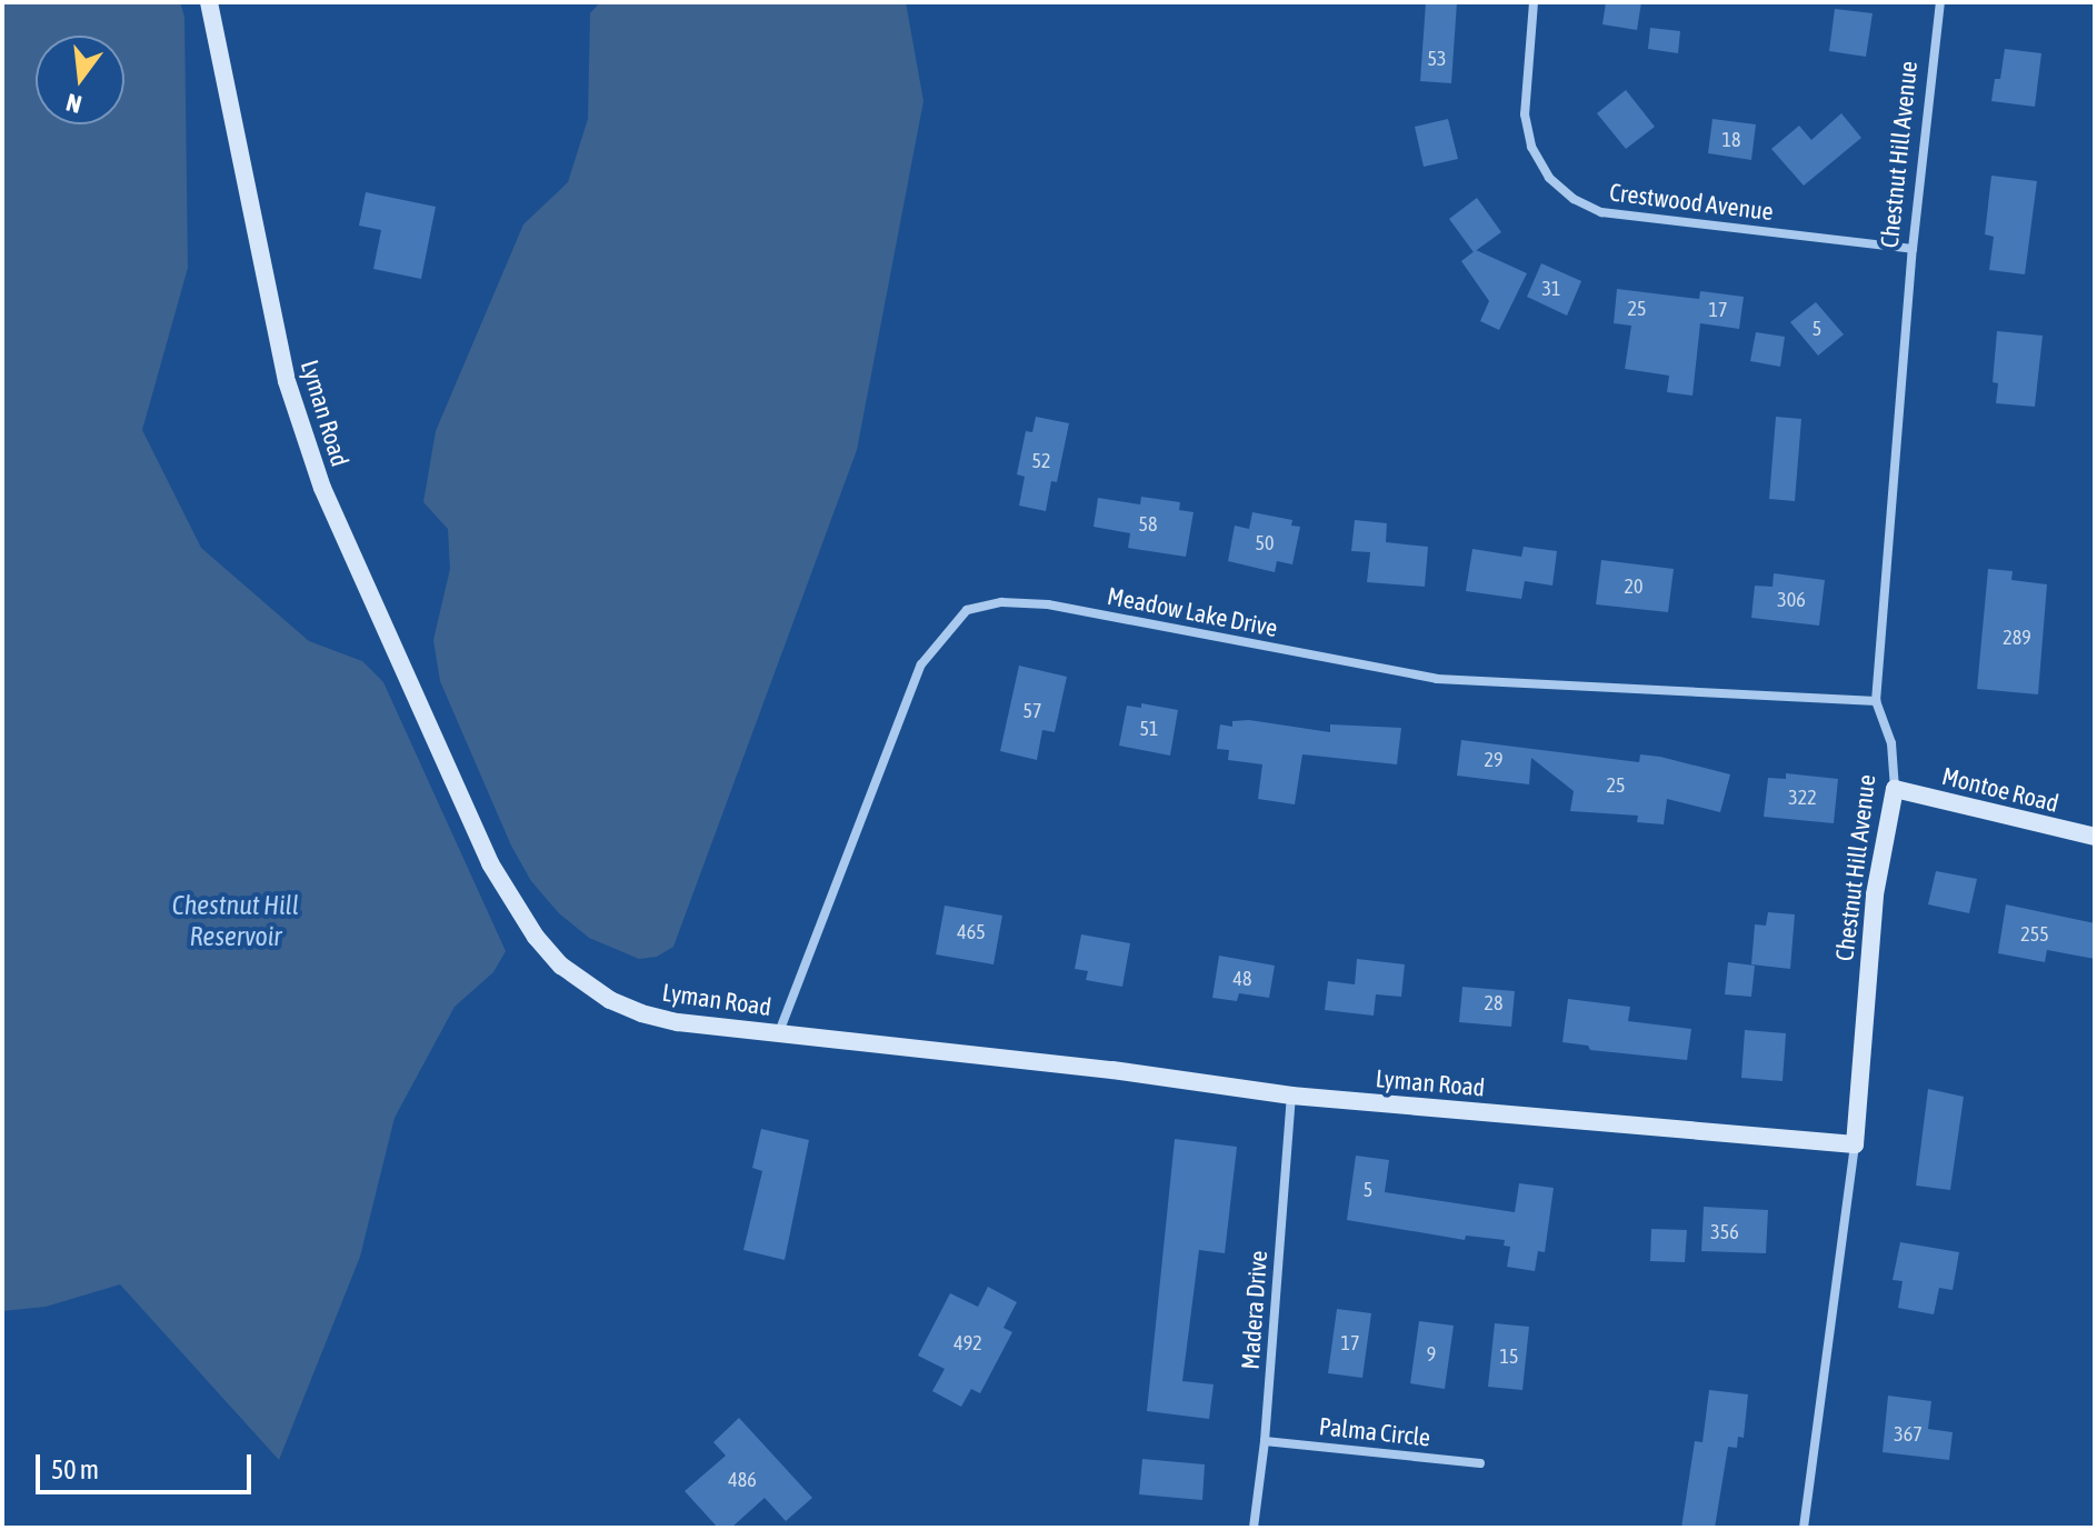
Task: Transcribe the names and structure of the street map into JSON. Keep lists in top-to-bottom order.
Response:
{
  "streets": {
    "street": [
      "Chestnut Hill Avenue",
      "Crestwood Avenue",
      "Lyman Road",
      "Meadow Lake Drive",
      "Montoe Road",
      "Madera Drive",
      "Palma Circle"
    ]
  },
  "crossings": [
    ["Chestnut Hill Avenue", "Crestwood Avenue"],
    ["Chestnut Hill Avenue", "Lyman Road"],
    ["Chestnut Hill Avenue", "Meadow Lake Drive"],
    ["Chestnut Hill Avenue", "Montoe Road"],
    ["Lyman Road", "Meadow Lake Drive"],
    ["Lyman Road", "Madera Drive"],
    ["Madera Drive", "Palma Circle"]
  ],
  "water": ["Chestnut Hill Reservoir"],
  "house_numbers": [
    "53",
    "18",
    "31",
    "25",
    "17",
    "5",
    "52",
    "58",
    "50",
    "20",
    "306",
    "289",
    "57",
    "51",
    "29",
    "25",
    "322",
    "465",
    "255",
    "48",
    "28",
    "5",
    "356",
    "492",
    "17",
    "9",
    "15",
    "367",
    "486"
  ],
  "scale_bar": "50 m",
  "north": "bottom"
}
